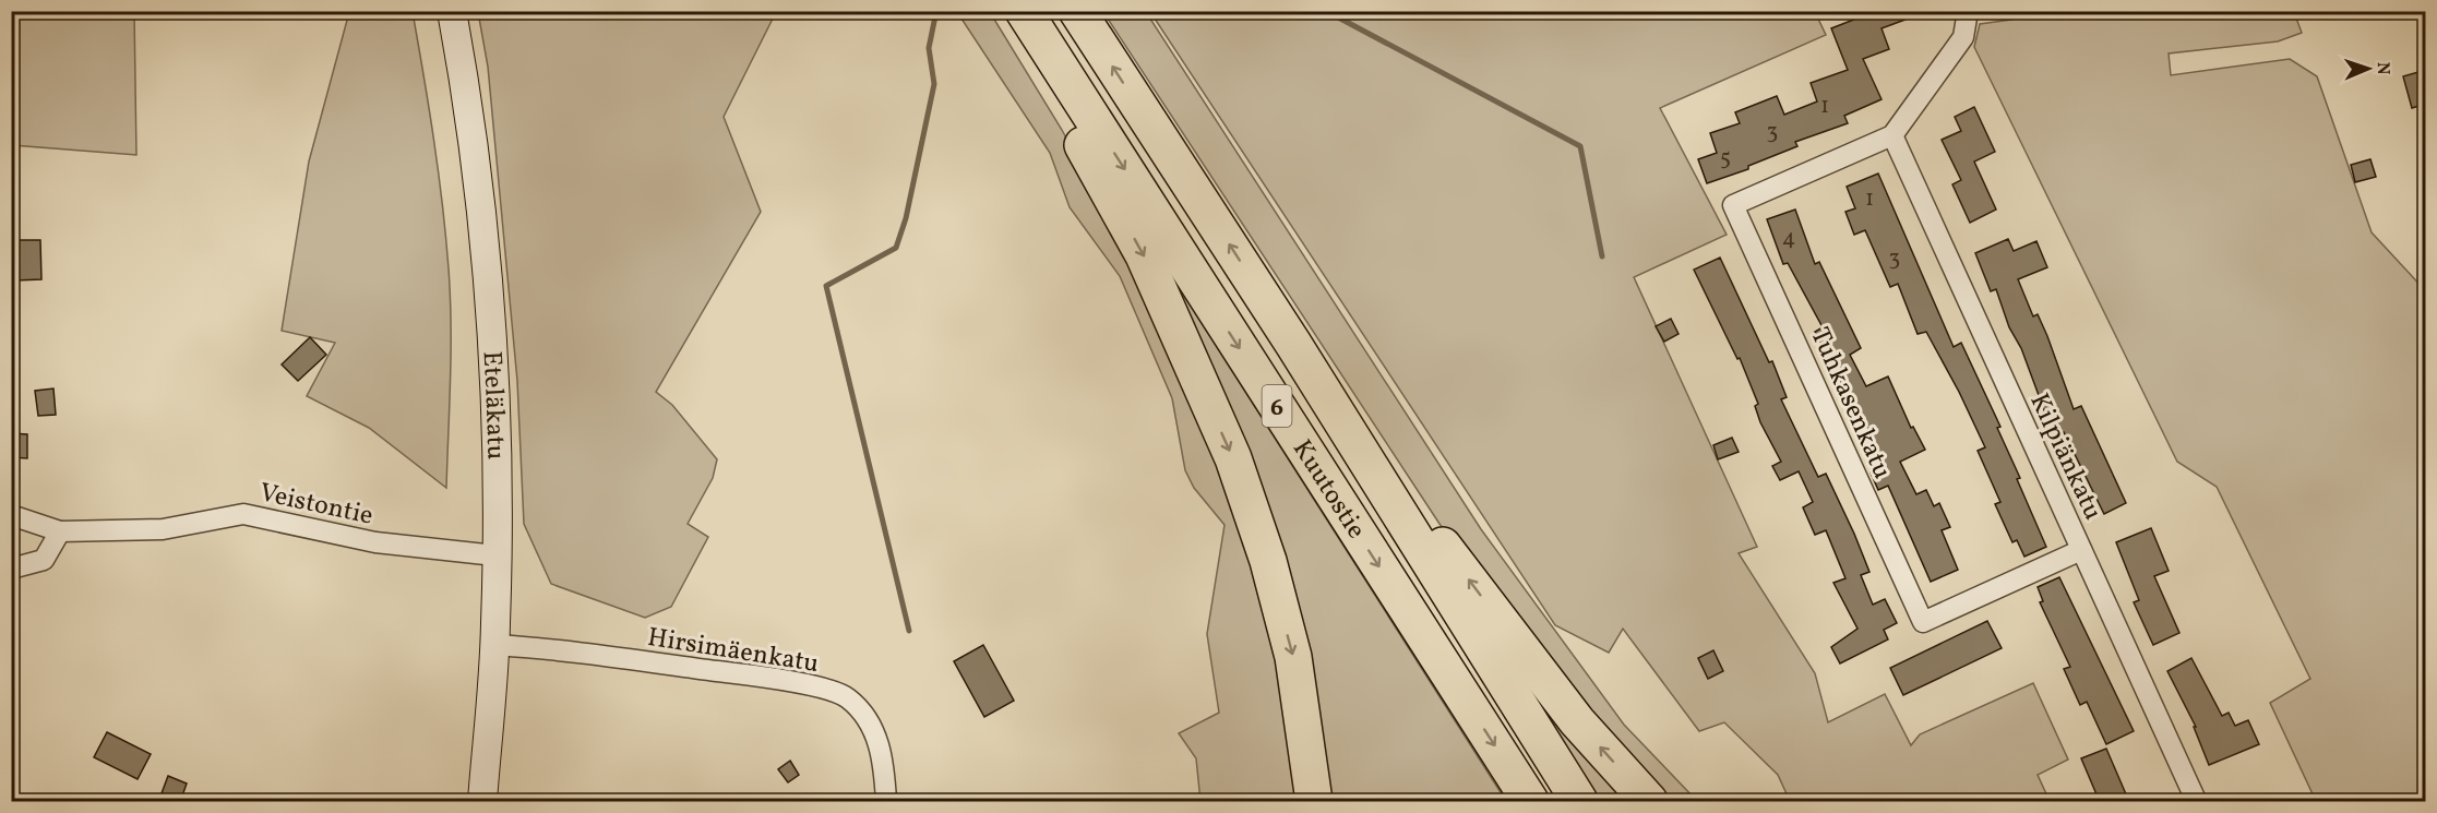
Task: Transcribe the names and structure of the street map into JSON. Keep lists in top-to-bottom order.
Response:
{
  "streets": {
    "highway": ["6", "Kuutostie"],
    "main road": ["Eteläkatu"],
    "street": [
      "Tuhkasenkatu",
      "Kilpiänkatu",
      "Veistontie",
      "Hirsimäenkatu"
    ]
  },
  "crossings": [
    ["Tuhkasenkatu", "Kilpiänkatu"],
    ["Eteläkatu", "Veistontie"],
    ["Eteläkatu", "Hirsimäenkatu"]
  ],
  "house_numbers": [
    "1",
    "3",
    "5",
    "1",
    "4",
    "3"
  ],
  "north": "right"
}
